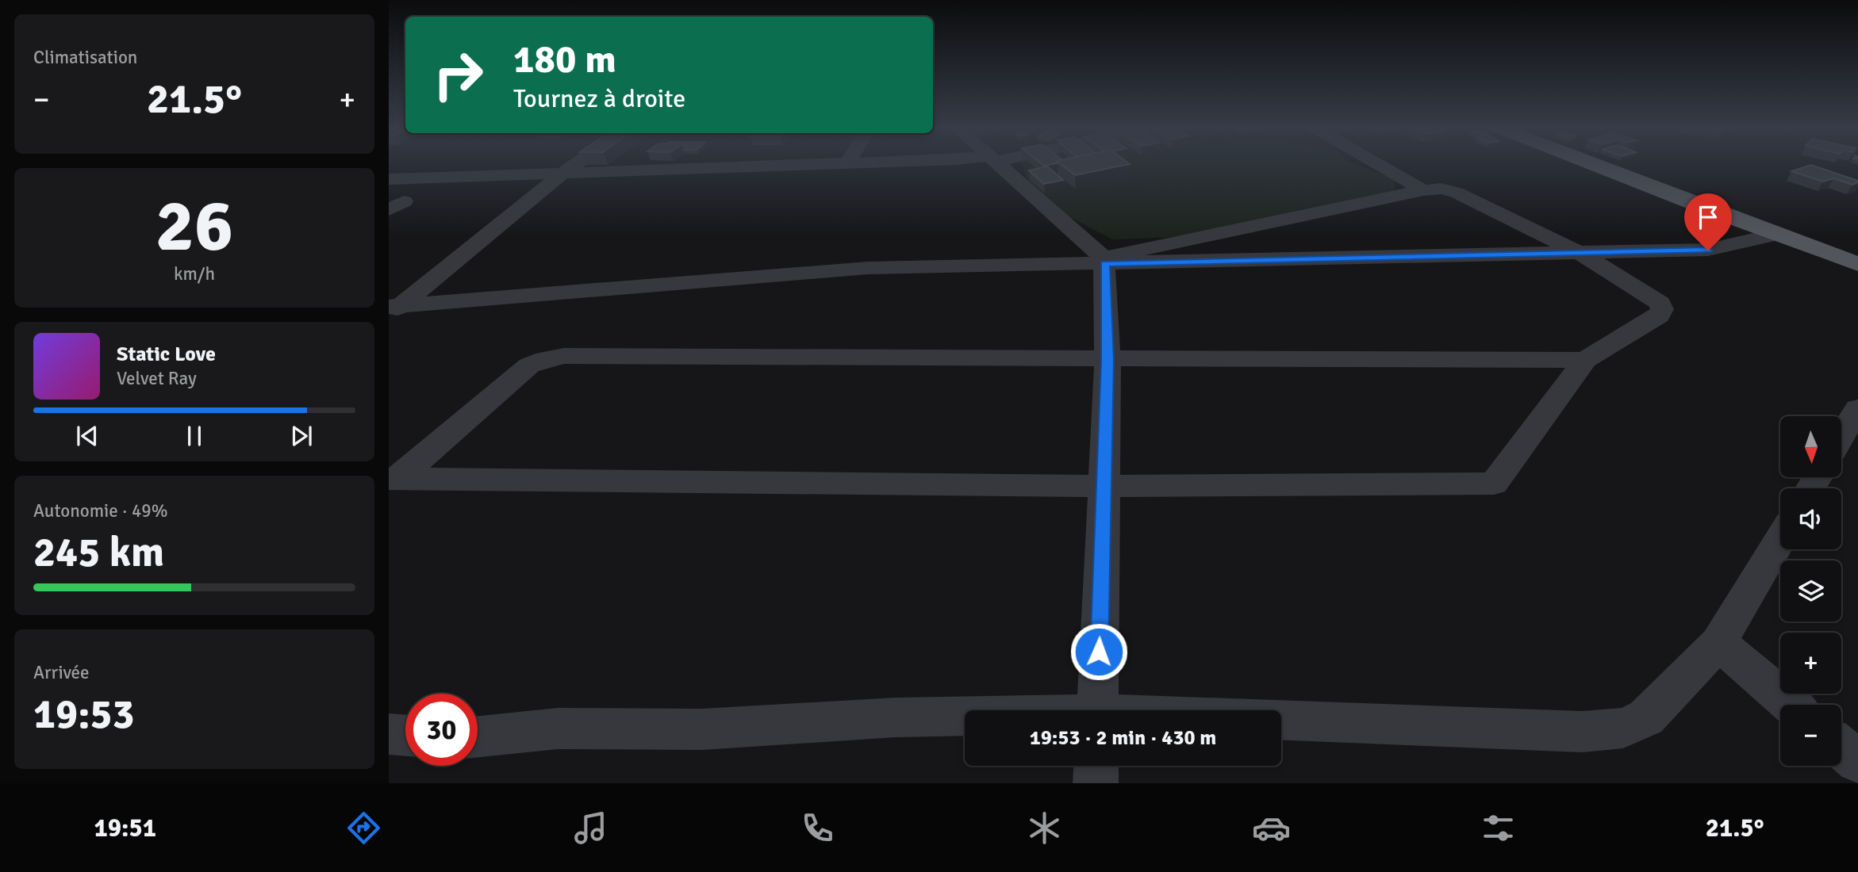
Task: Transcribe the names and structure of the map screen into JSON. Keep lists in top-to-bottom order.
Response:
{
  "north": "bottom",
  "page": {
    "tile": [
      "Climatisation",
      ["26", "km/h"],
      ["Autonomie · 49%", "245 km"],
      ["Arrivée", "19:53"]
    ],
    "turn": ["180 m", "Tournez à droite"],
    "heat": ["−", "21.5°", "+"],
    "song": ["Static Love", "Velvet Ray"],
    "map_buttons": ["+", "−"],
    "limit": "30",
    "trip": "19:53 · 2 min · 430 m",
    "tabs": ["19:51", "21.5°"]
  }
}
